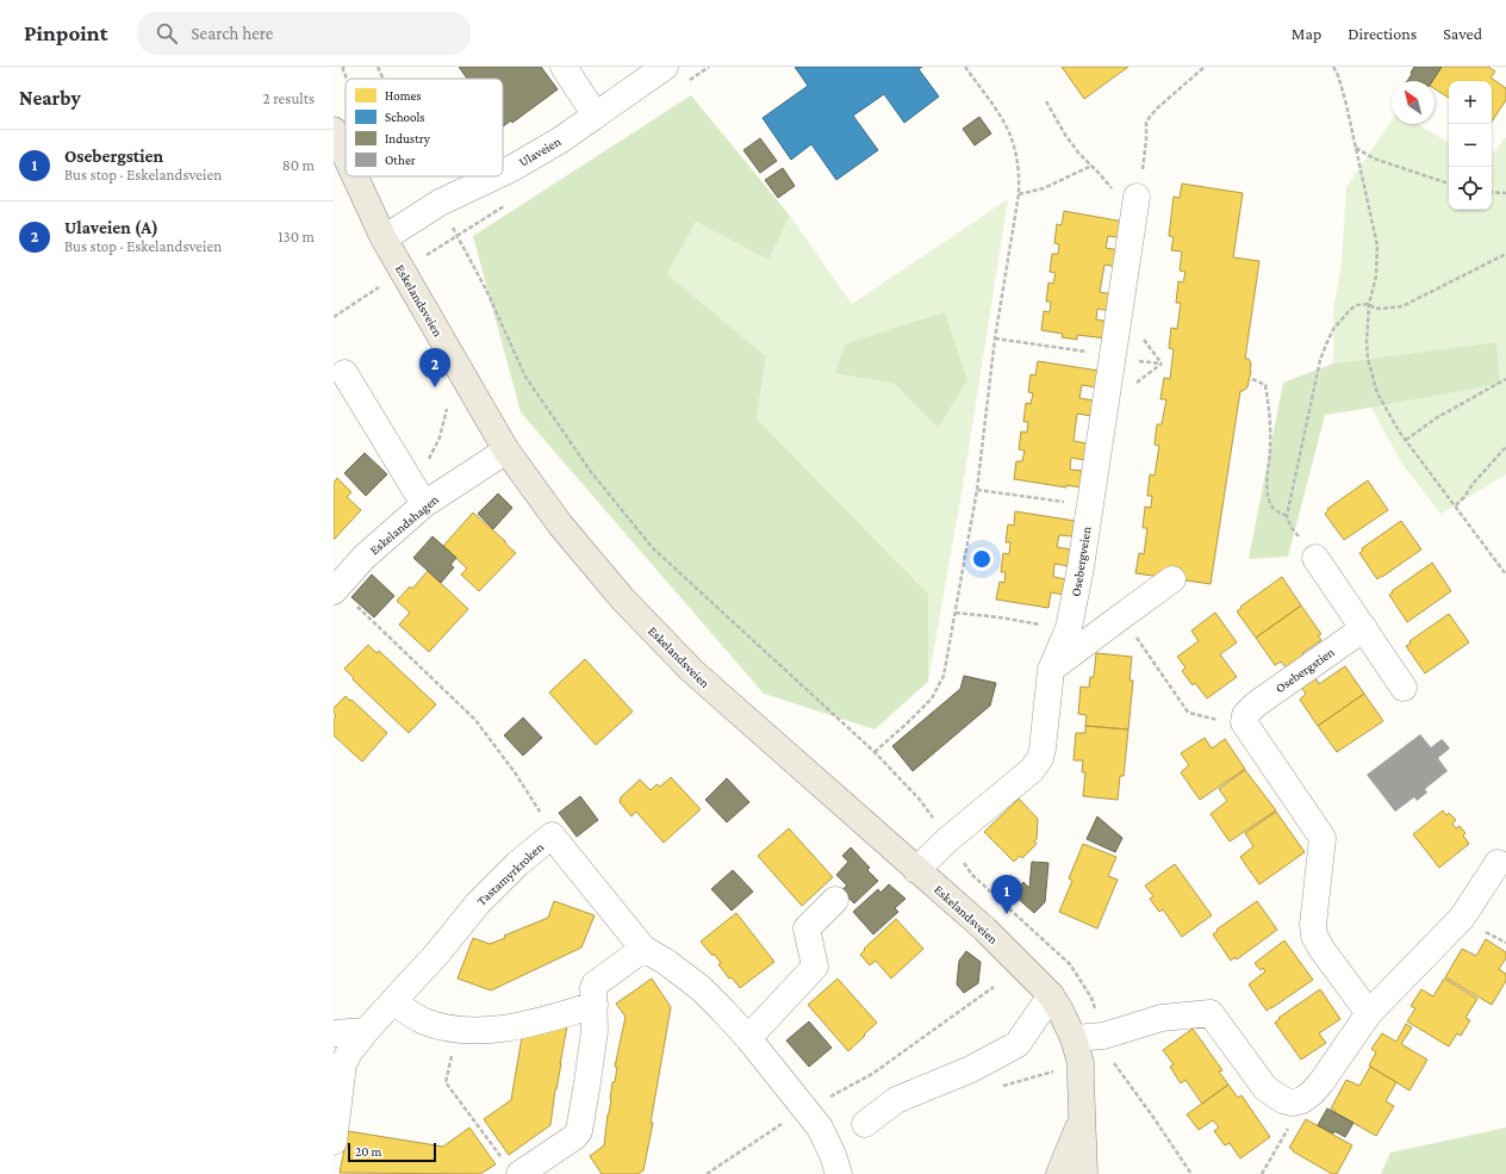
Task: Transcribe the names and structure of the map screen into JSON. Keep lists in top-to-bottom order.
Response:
{
  "streets": {
    "main road": ["Eskelandsveien"],
    "street": [
      "Ulaveien",
      "Eskelandshagen",
      "Osebergveien",
      "Osebergstien",
      "Tastamyrkroken"
    ]
  },
  "crossings": [
    ["Ulaveien", "Eskelandsveien"],
    ["Eskelandsveien", "Eskelandshagen"],
    ["Eskelandsveien", "Osebergveien"]
  ],
  "legend": [
    "Homes",
    "Schools",
    "Industry",
    "Other"
  ],
  "scale_bar": "20 m",
  "north": "top left",
  "page": {
    "header": "Pinpoint",
    "search": "Search here",
    "nav": ["Map", "Directions", "Saved"],
    "heading": ["Nearby", "2 results"],
    "map_buttons": ["+", "−"],
    "list": [
      {
        "mark": "1",
        "name": "Osebergstien",
        "note": "Bus stop · Eskelandsveien",
        "value": "80 m"
      },
      {
        "mark": "2",
        "name": "Ulaveien (A)",
        "note": "Bus stop · Eskelandsveien",
        "value": "130 m"
      }
    ],
    "pins": ["2", "1"],
    "scale": "20 m"
  }
}
